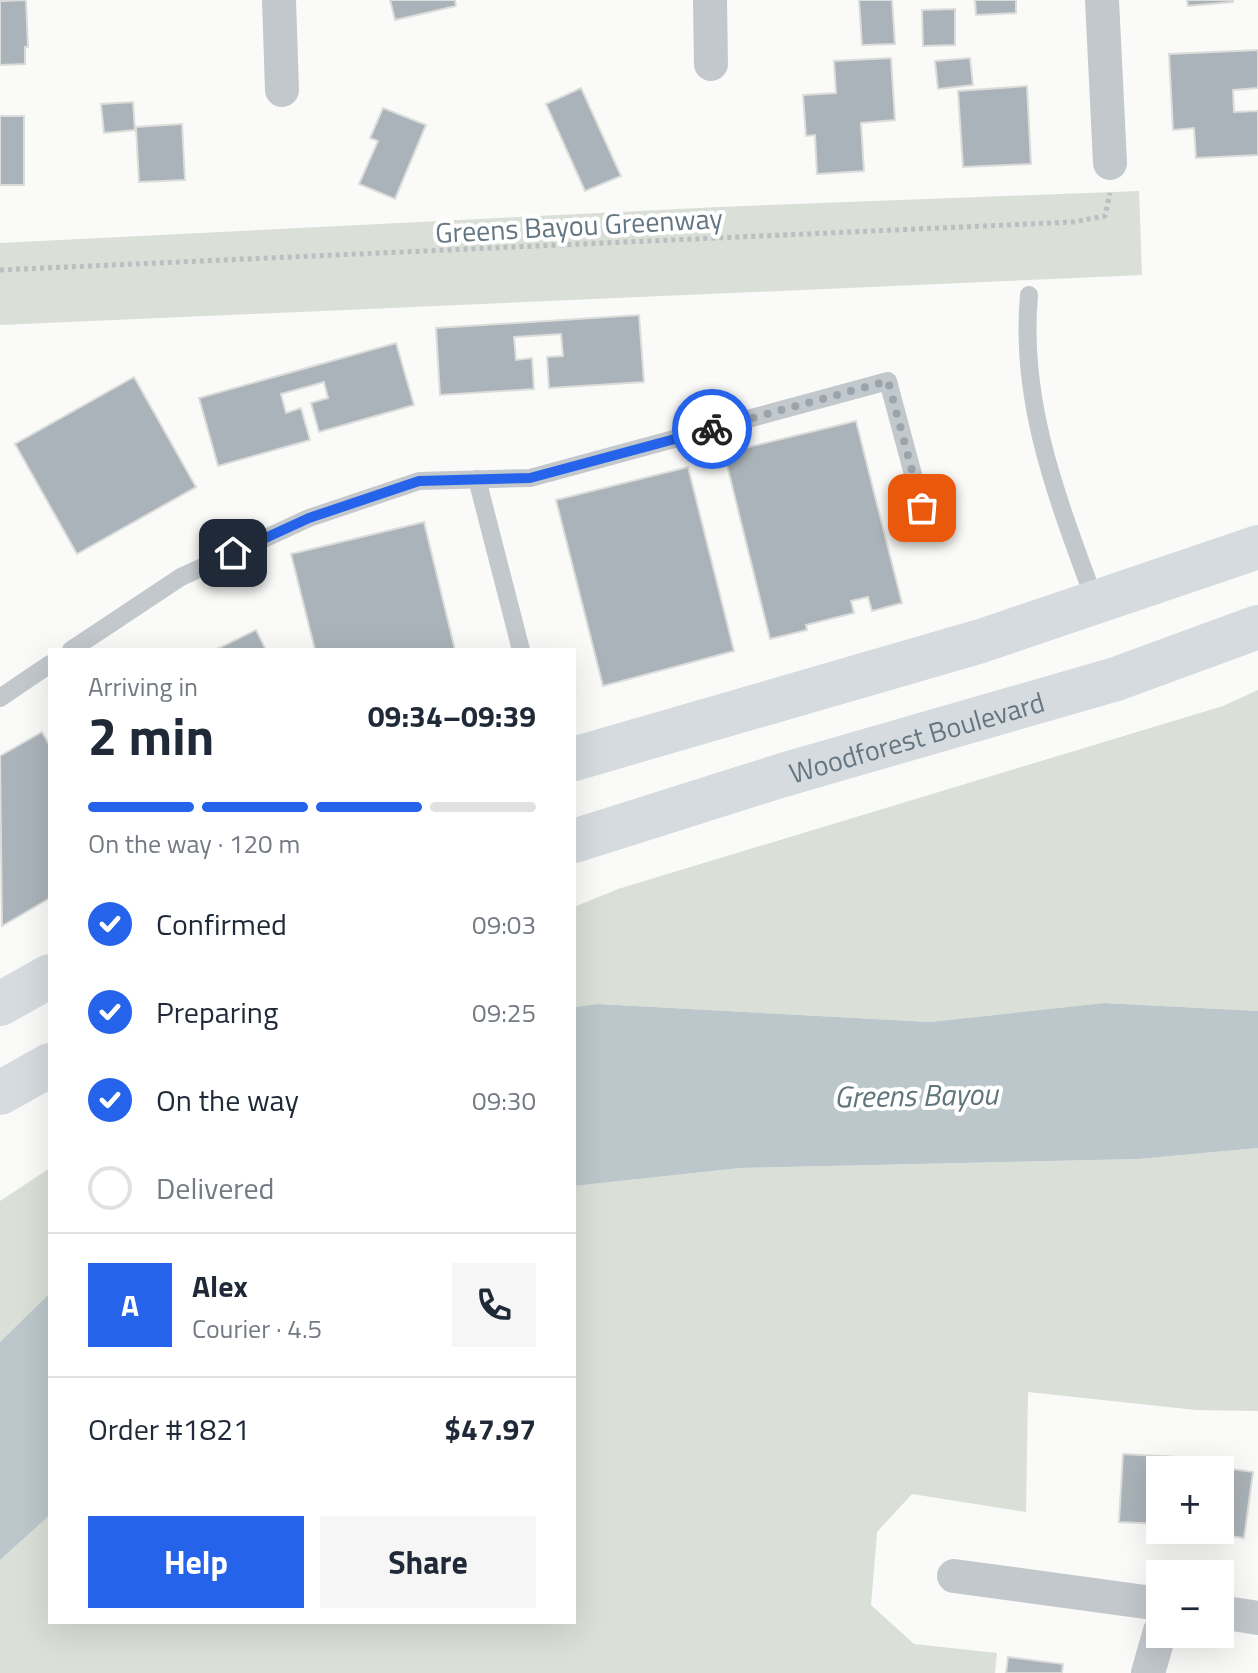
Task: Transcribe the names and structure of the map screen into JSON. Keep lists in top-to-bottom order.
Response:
{
  "streets": {
    "main road": ["Woodforest Boulevard"],
    "path": ["Greens Bayou Greenway"]
  },
  "water": ["Greens Bayou"],
  "page": {
    "heading": ["2 min", "Arriving in", "09:34–09:39"],
    "panel": [
      "Alex",
      "Courier · 4.5",
      "Order #1821",
      "$47.97"
    ],
    "bar": "On the way · 120 m",
    "list": [
      ["Confirmed", "09:03"],
      ["Preparing", "09:25"],
      ["On the way", "09:30"],
      "Delivered"
    ],
    "round": "A",
    "map_buttons": ["+", "−"],
    "buttons": ["Help", "Share"]
  }
}
